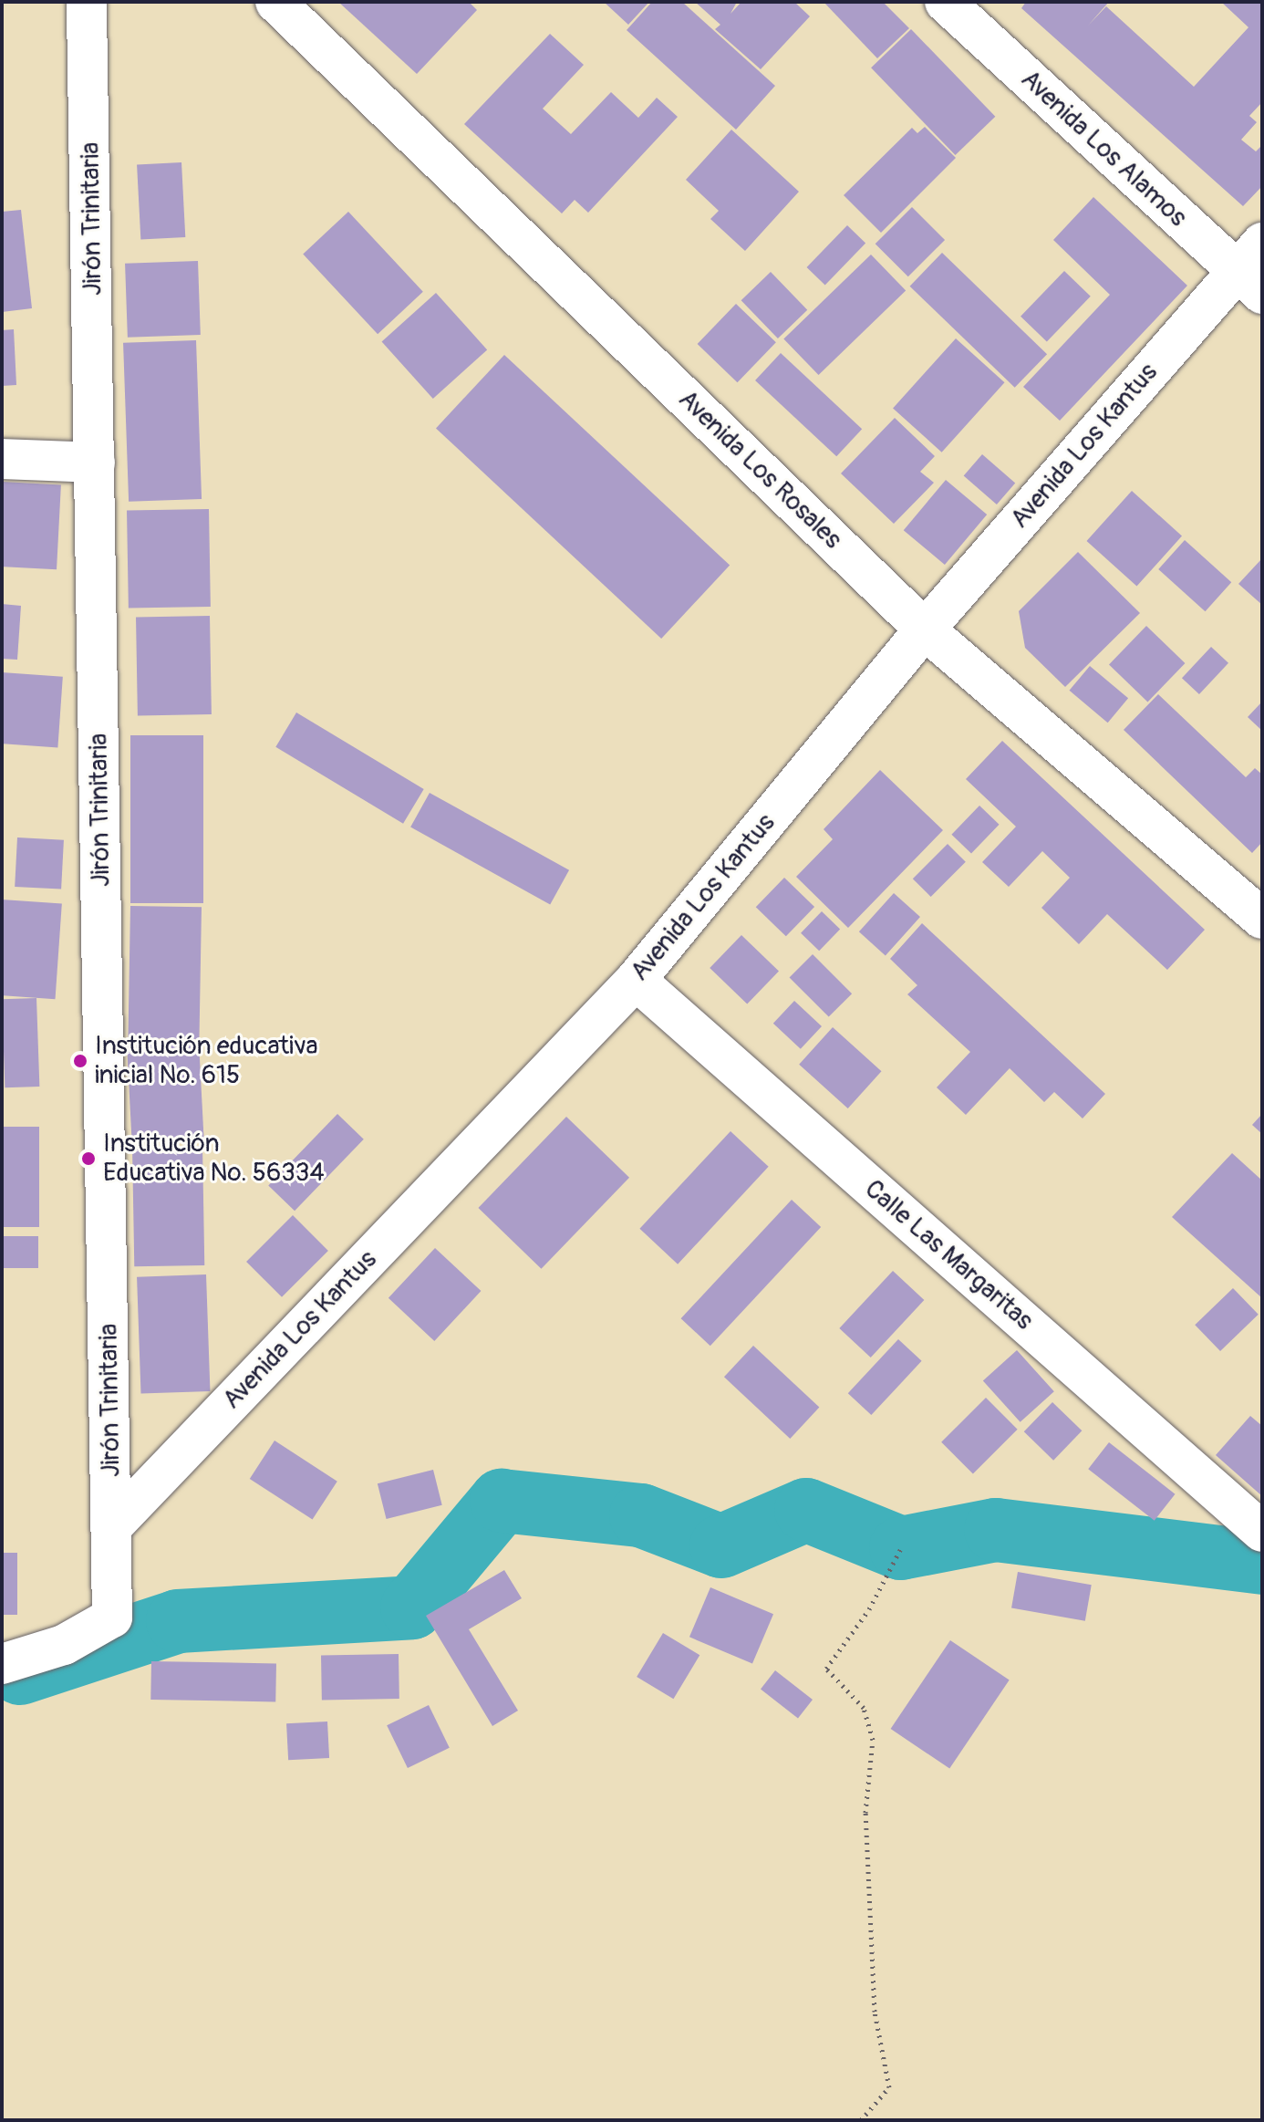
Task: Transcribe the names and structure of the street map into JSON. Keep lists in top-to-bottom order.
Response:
{
  "streets": {
    "street": [
      "Avenida Los Alamos",
      "Jirón Trinitaria",
      "Avenida Los Kantus",
      "Avenida Los Rosales",
      "Calle Las Margaritas"
    ]
  },
  "crossings": [
    ["Avenida Los Alamos", "Avenida Los Kantus"],
    ["Jirón Trinitaria", "Avenida Los Kantus"],
    ["Avenida Los Kantus", "Avenida Los Rosales"],
    ["Avenida Los Kantus", "Calle Las Margaritas"]
  ],
  "places": ["Institución educativa inicial No. 615", "Institución Educativa No. 56334"]
}
